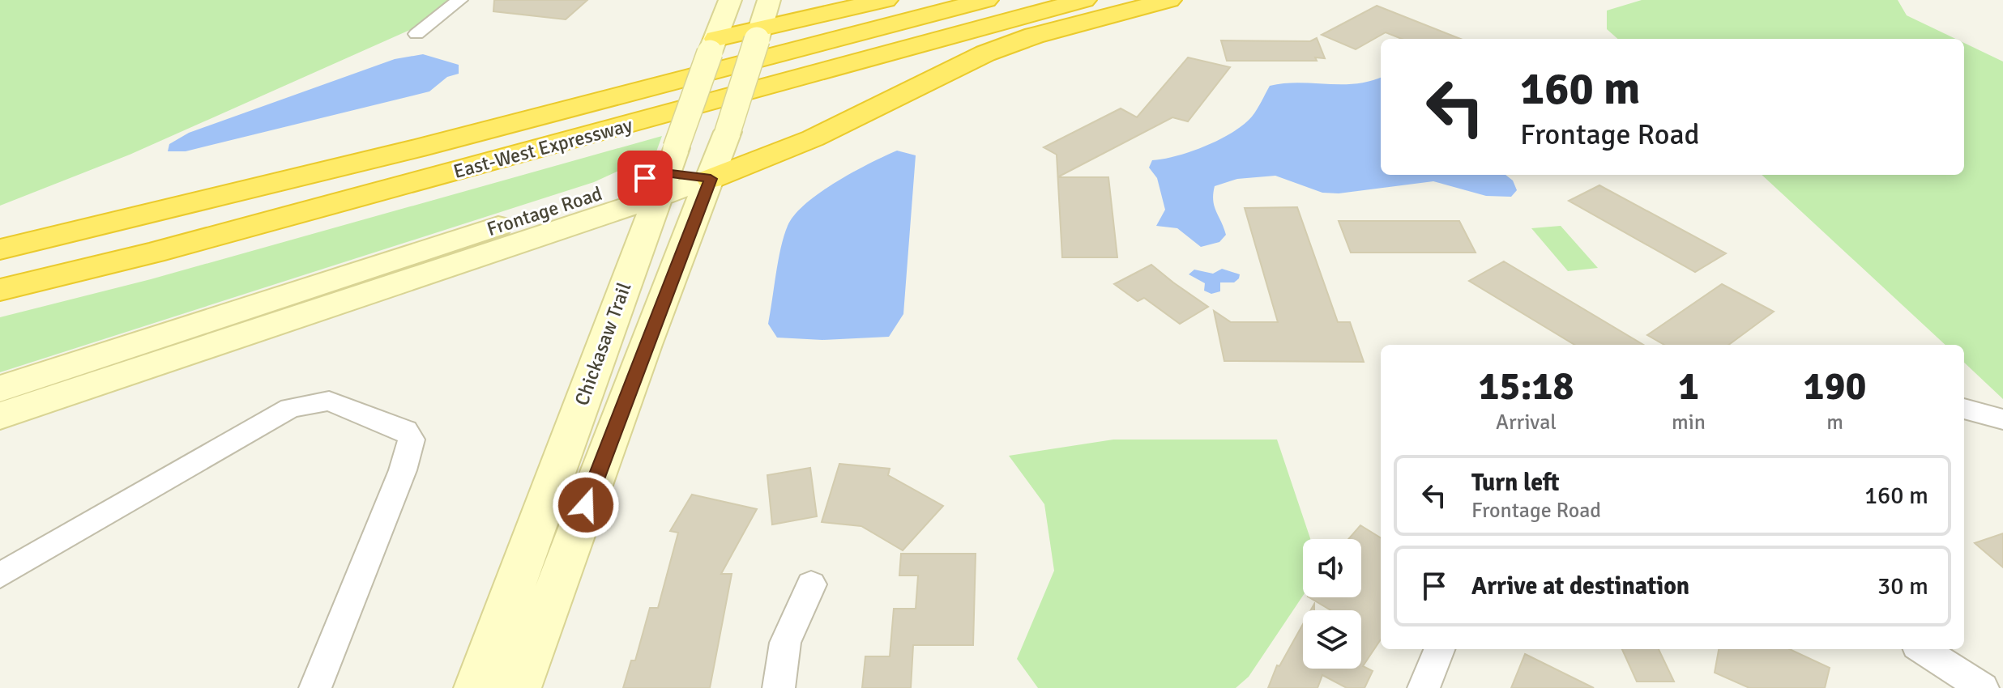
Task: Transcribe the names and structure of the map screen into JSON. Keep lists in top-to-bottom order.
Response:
{
  "streets": {
    "highway": ["East-West Expressway"],
    "street": ["Frontage Road", "Chickasaw Trail"]
  },
  "crossings": [
    ["Frontage Road", "Chickasaw Trail"]
  ],
  "page": {
    "turn": ["160 m", "Frontage Road"],
    "eta": [
      "15:18",
      "Arrival",
      "1",
      "min",
      "190",
      "m"
    ],
    "list": [
      {
        "name": "Turn left",
        "note": "Frontage Road",
        "value": "160 m"
      },
      {
        "name": "Arrive at destination",
        "value": "30 m"
      }
    ]
  }
}
